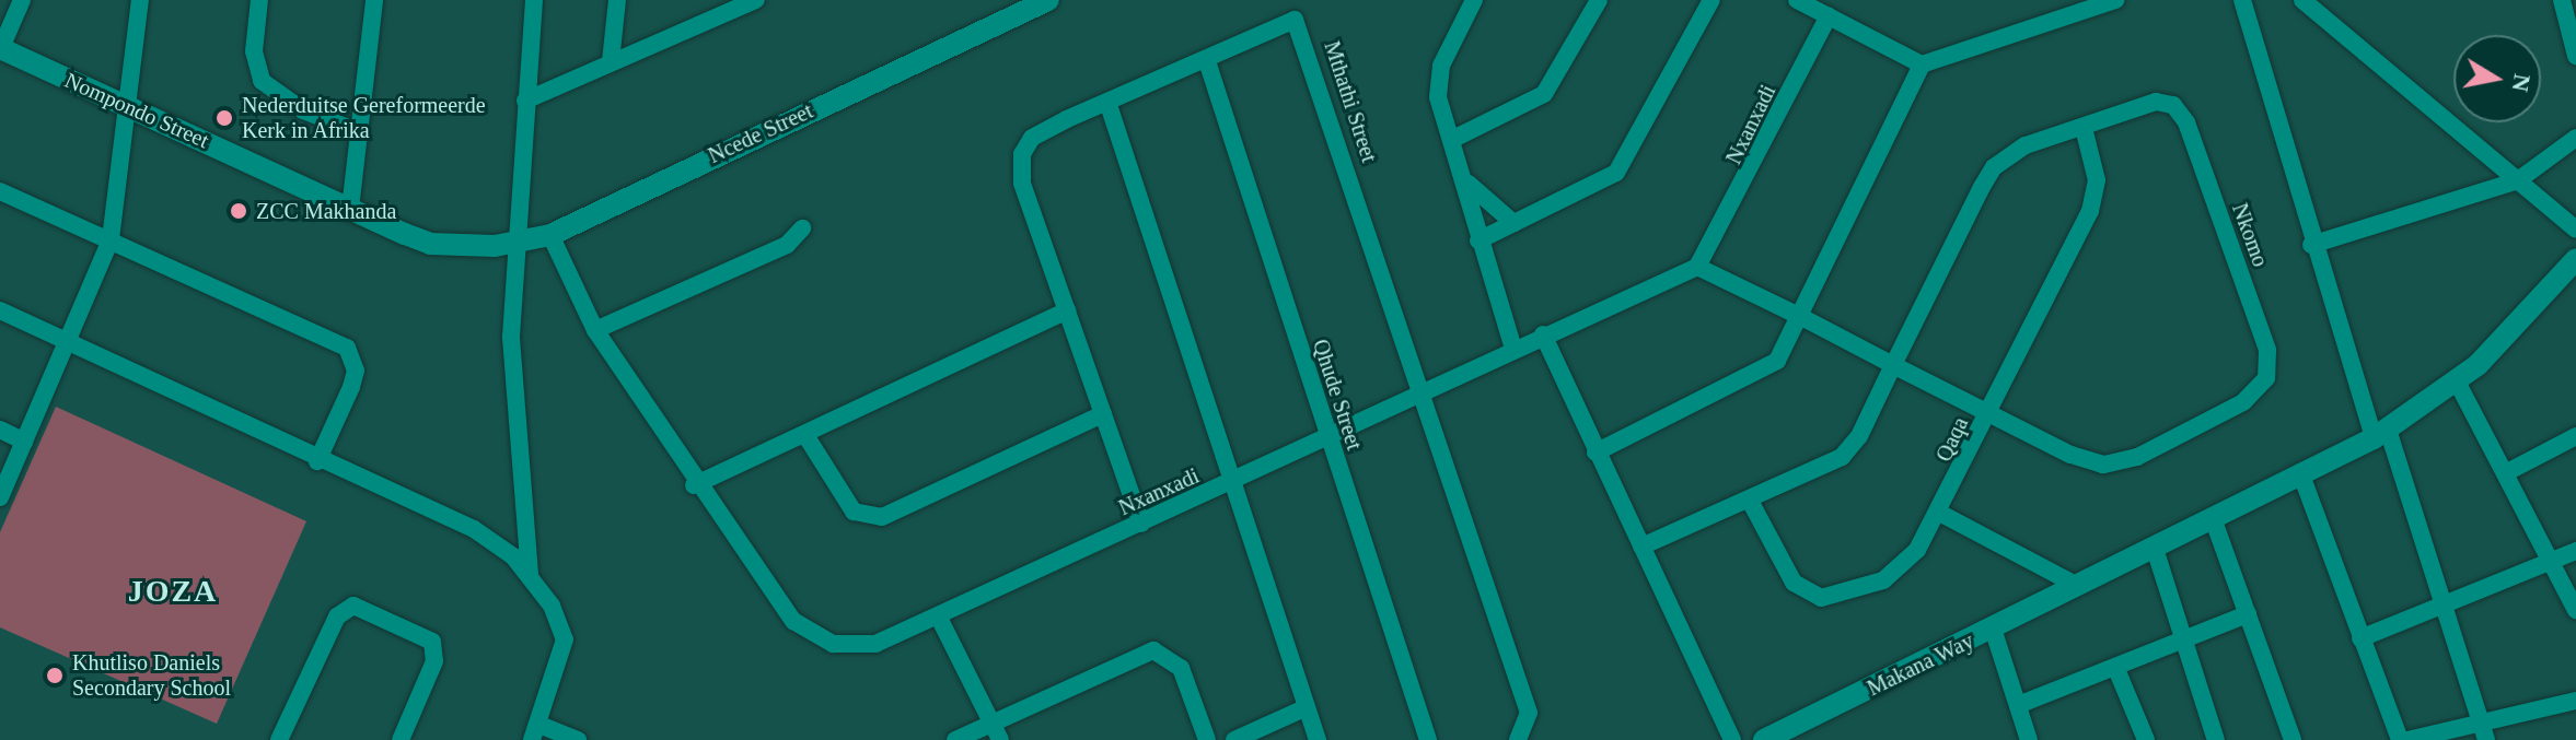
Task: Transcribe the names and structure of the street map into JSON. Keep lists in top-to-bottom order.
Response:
{
  "streets": {
    "street": [
      "Mthathi Street",
      "Nompondo Street",
      "Nxanxadi",
      "Ncede Street",
      "Nkomo",
      "Qhude Street",
      "Qaqa",
      "Makana Way"
    ]
  },
  "crossings": [
    ["Mthathi Street", "Nxanxadi"],
    ["Mthathi Street", "Qhude Street"],
    ["Nompondo Street", "Ncede Street"],
    ["Nxanxadi", "Ncede Street"],
    ["Nxanxadi", "Nkomo"],
    ["Nxanxadi", "Qhude Street"],
    ["Nkomo", "Qaqa"]
  ],
  "districts": ["JOZA"],
  "places": ["Nederduitse Gereformeerde Kerk in Afrika", "ZCC Makhanda", "Khutliso Daniels Secondary School"],
  "north": "right"
}
